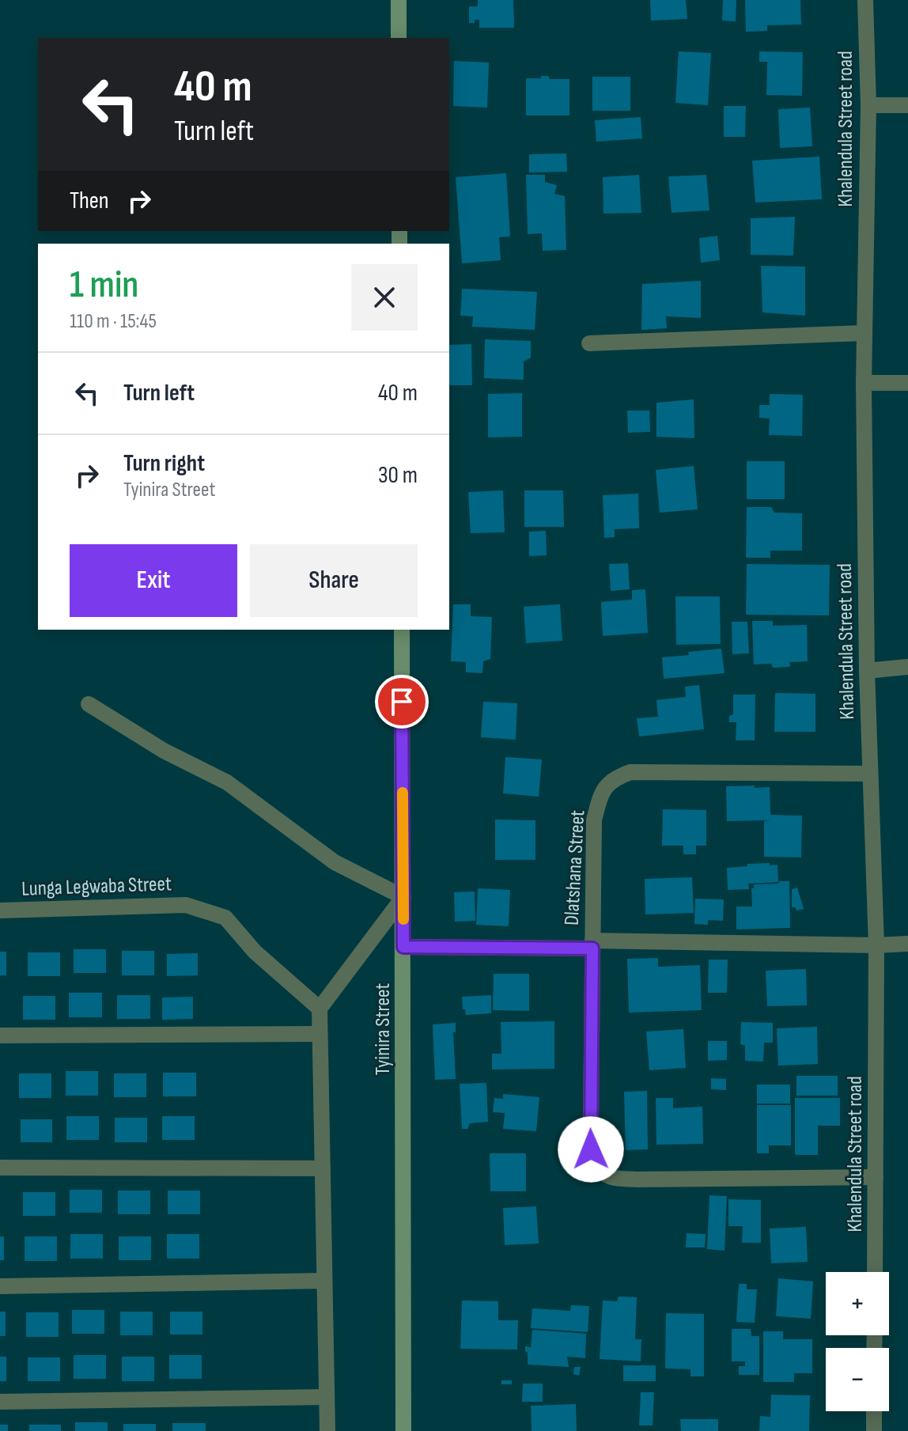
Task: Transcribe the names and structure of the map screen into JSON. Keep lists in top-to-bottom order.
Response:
{
  "streets": {
    "street": [
      "Khalendula Street road",
      "Dlatshana Street",
      "Lunga Legwaba Street",
      "Tyinira Street"
    ]
  },
  "crossings": [
    ["Khalendula Street road", "Dlatshana Street"]
  ],
  "page": {
    "turn": ["40 m", "Turn left"],
    "then": "Then",
    "heading": ["1 min", "110 m · 15:45"],
    "list": [
      {
        "name": "Turn left",
        "value": "40 m"
      },
      {
        "name": "Turn right",
        "note": "Tyinira Street",
        "value": "30 m"
      }
    ],
    "buttons": ["Exit", "Share"],
    "map_buttons": ["+", "−"]
  }
}
